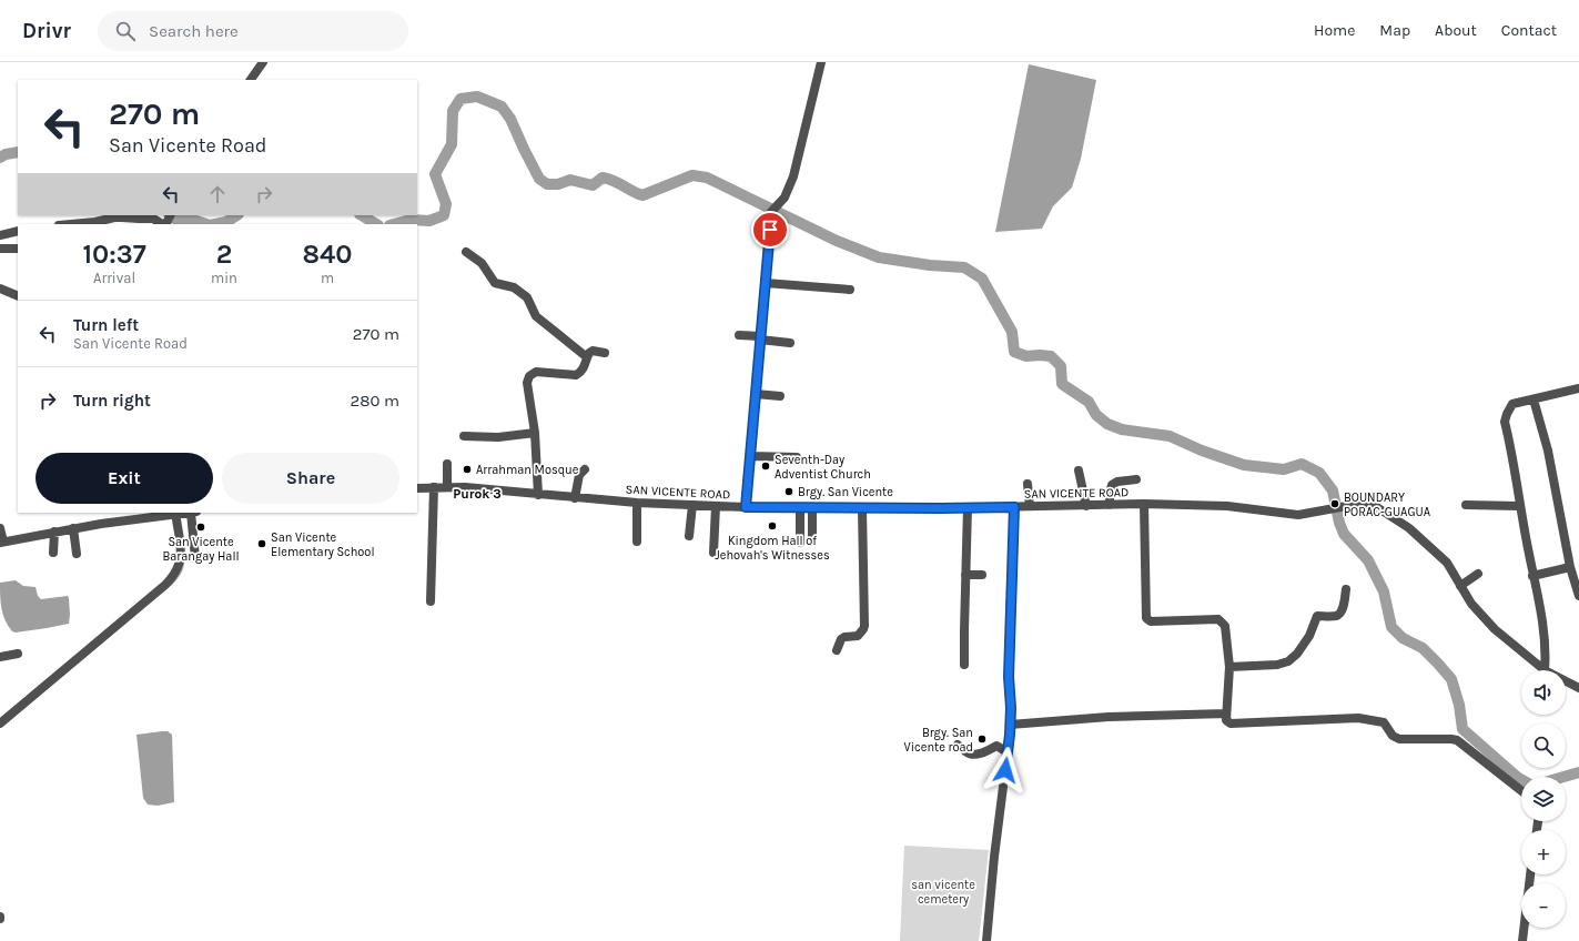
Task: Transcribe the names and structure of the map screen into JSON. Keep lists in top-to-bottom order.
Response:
{
  "streets": {
    "street": ["SAN VICENTE ROAD"]
  },
  "districts": ["Purok 3"],
  "parks": ["san vicente cemetery"],
  "places": [
    "Seventh-Day Adventist Church",
    "Arrahman Mosque",
    "Brgy. San Vicente",
    "BOUNDARY PORAC-GUAGUA",
    "Kingdom Hall of Jehovah's Witnesses",
    "San Vicente Barangay Hall",
    "San Vicente Elementary School",
    "Brgy. San Vicente road"
  ],
  "page": {
    "header": "Drivr",
    "search": "Search here",
    "nav": [
      "Home",
      "Map",
      "About",
      "Contact"
    ],
    "turn": ["270 m", "San Vicente Road"],
    "eta": [
      "10:37",
      "Arrival",
      "2",
      "min",
      "840",
      "m"
    ],
    "list": [
      {
        "name": "Turn left",
        "note": "San Vicente Road",
        "value": "270 m"
      },
      {
        "name": "Turn right",
        "value": "280 m"
      }
    ],
    "buttons": ["Exit", "Share"],
    "map_buttons": ["+", "−"]
  }
}
